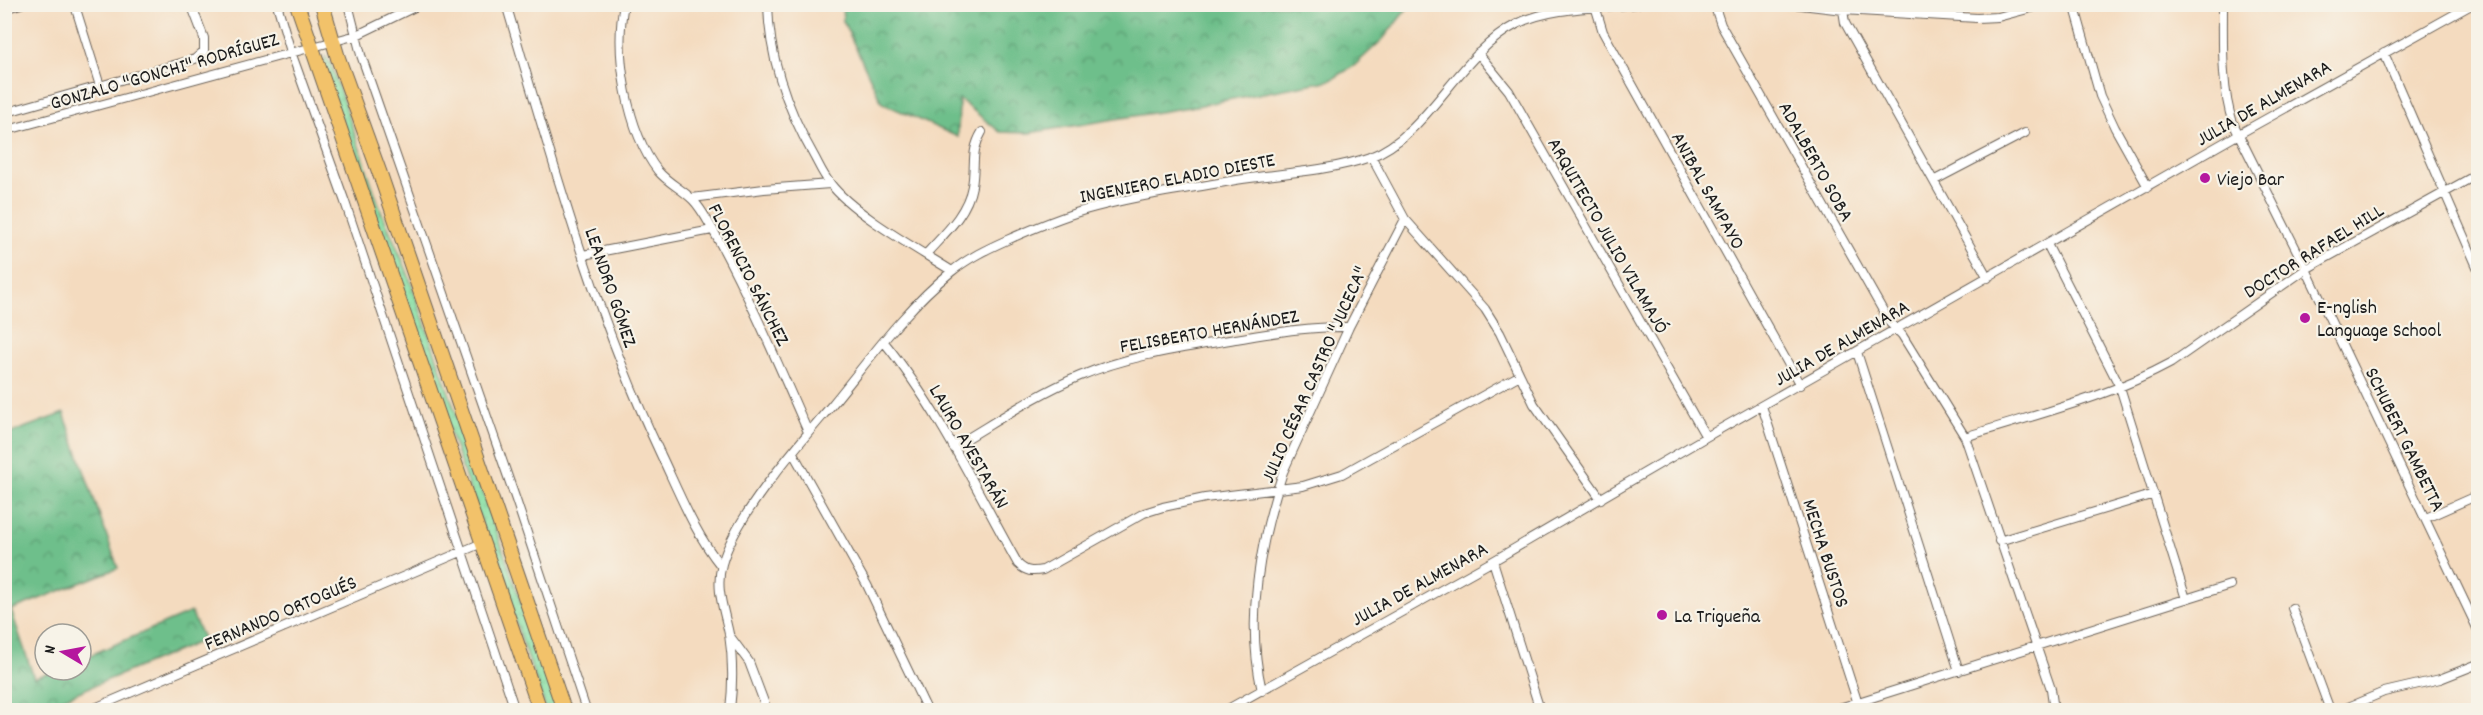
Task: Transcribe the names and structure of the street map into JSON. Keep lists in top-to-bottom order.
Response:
{
  "streets": {
    "street": [
      "GONZALO \"GONCHI\" RODRÍGUEZ",
      "JULIA DE ALMENARA",
      "ADALBERTO SOBA",
      "INGENIERO ELADIO DIESTE",
      "ANIBAL SAMPAYO",
      "ARQUITECTO JULIO VILAMAJÓ",
      "DOCTOR RAFAEL HILL",
      "FLORENCIO SÁNCHEZ",
      "LEANDRO GÓMEZ",
      "FELISBERTO HERNÁNDEZ",
      "JULIO CÉSAR CASTRO \"JUCECA\"",
      "SCHUBERT GAMBETTA",
      "LAURO AYESTARÁN",
      "MECHA BUSTOS",
      "FERNANDO ORTOGUÉS"
    ]
  },
  "crossings": [
    ["JULIA DE ALMENARA", "ADALBERTO SOBA"],
    ["JULIA DE ALMENARA", "ANIBAL SAMPAYO"],
    ["JULIA DE ALMENARA", "ARQUITECTO JULIO VILAMAJÓ"],
    ["JULIA DE ALMENARA", "JULIO CÉSAR CASTRO \"JUCECA\""],
    ["JULIA DE ALMENARA", "SCHUBERT GAMBETTA"],
    ["JULIA DE ALMENARA", "MECHA BUSTOS"],
    ["ADALBERTO SOBA", "DOCTOR RAFAEL HILL"],
    ["INGENIERO ELADIO DIESTE", "ANIBAL SAMPAYO"],
    ["INGENIERO ELADIO DIESTE", "ARQUITECTO JULIO VILAMAJÓ"],
    ["INGENIERO ELADIO DIESTE", "FLORENCIO SÁNCHEZ"],
    ["INGENIERO ELADIO DIESTE", "LEANDRO GÓMEZ"],
    ["INGENIERO ELADIO DIESTE", "LAURO AYESTARÁN"],
    ["DOCTOR RAFAEL HILL", "SCHUBERT GAMBETTA"],
    ["FELISBERTO HERNÁNDEZ", "JULIO CÉSAR CASTRO \"JUCECA\""],
    ["FELISBERTO HERNÁNDEZ", "LAURO AYESTARÁN"],
    ["JULIO CÉSAR CASTRO \"JUCECA\"", "LAURO AYESTARÁN"]
  ],
  "places": ["Viejo Bar", "E-nglish Language School", "La Trigueña"],
  "north": "left"
}
